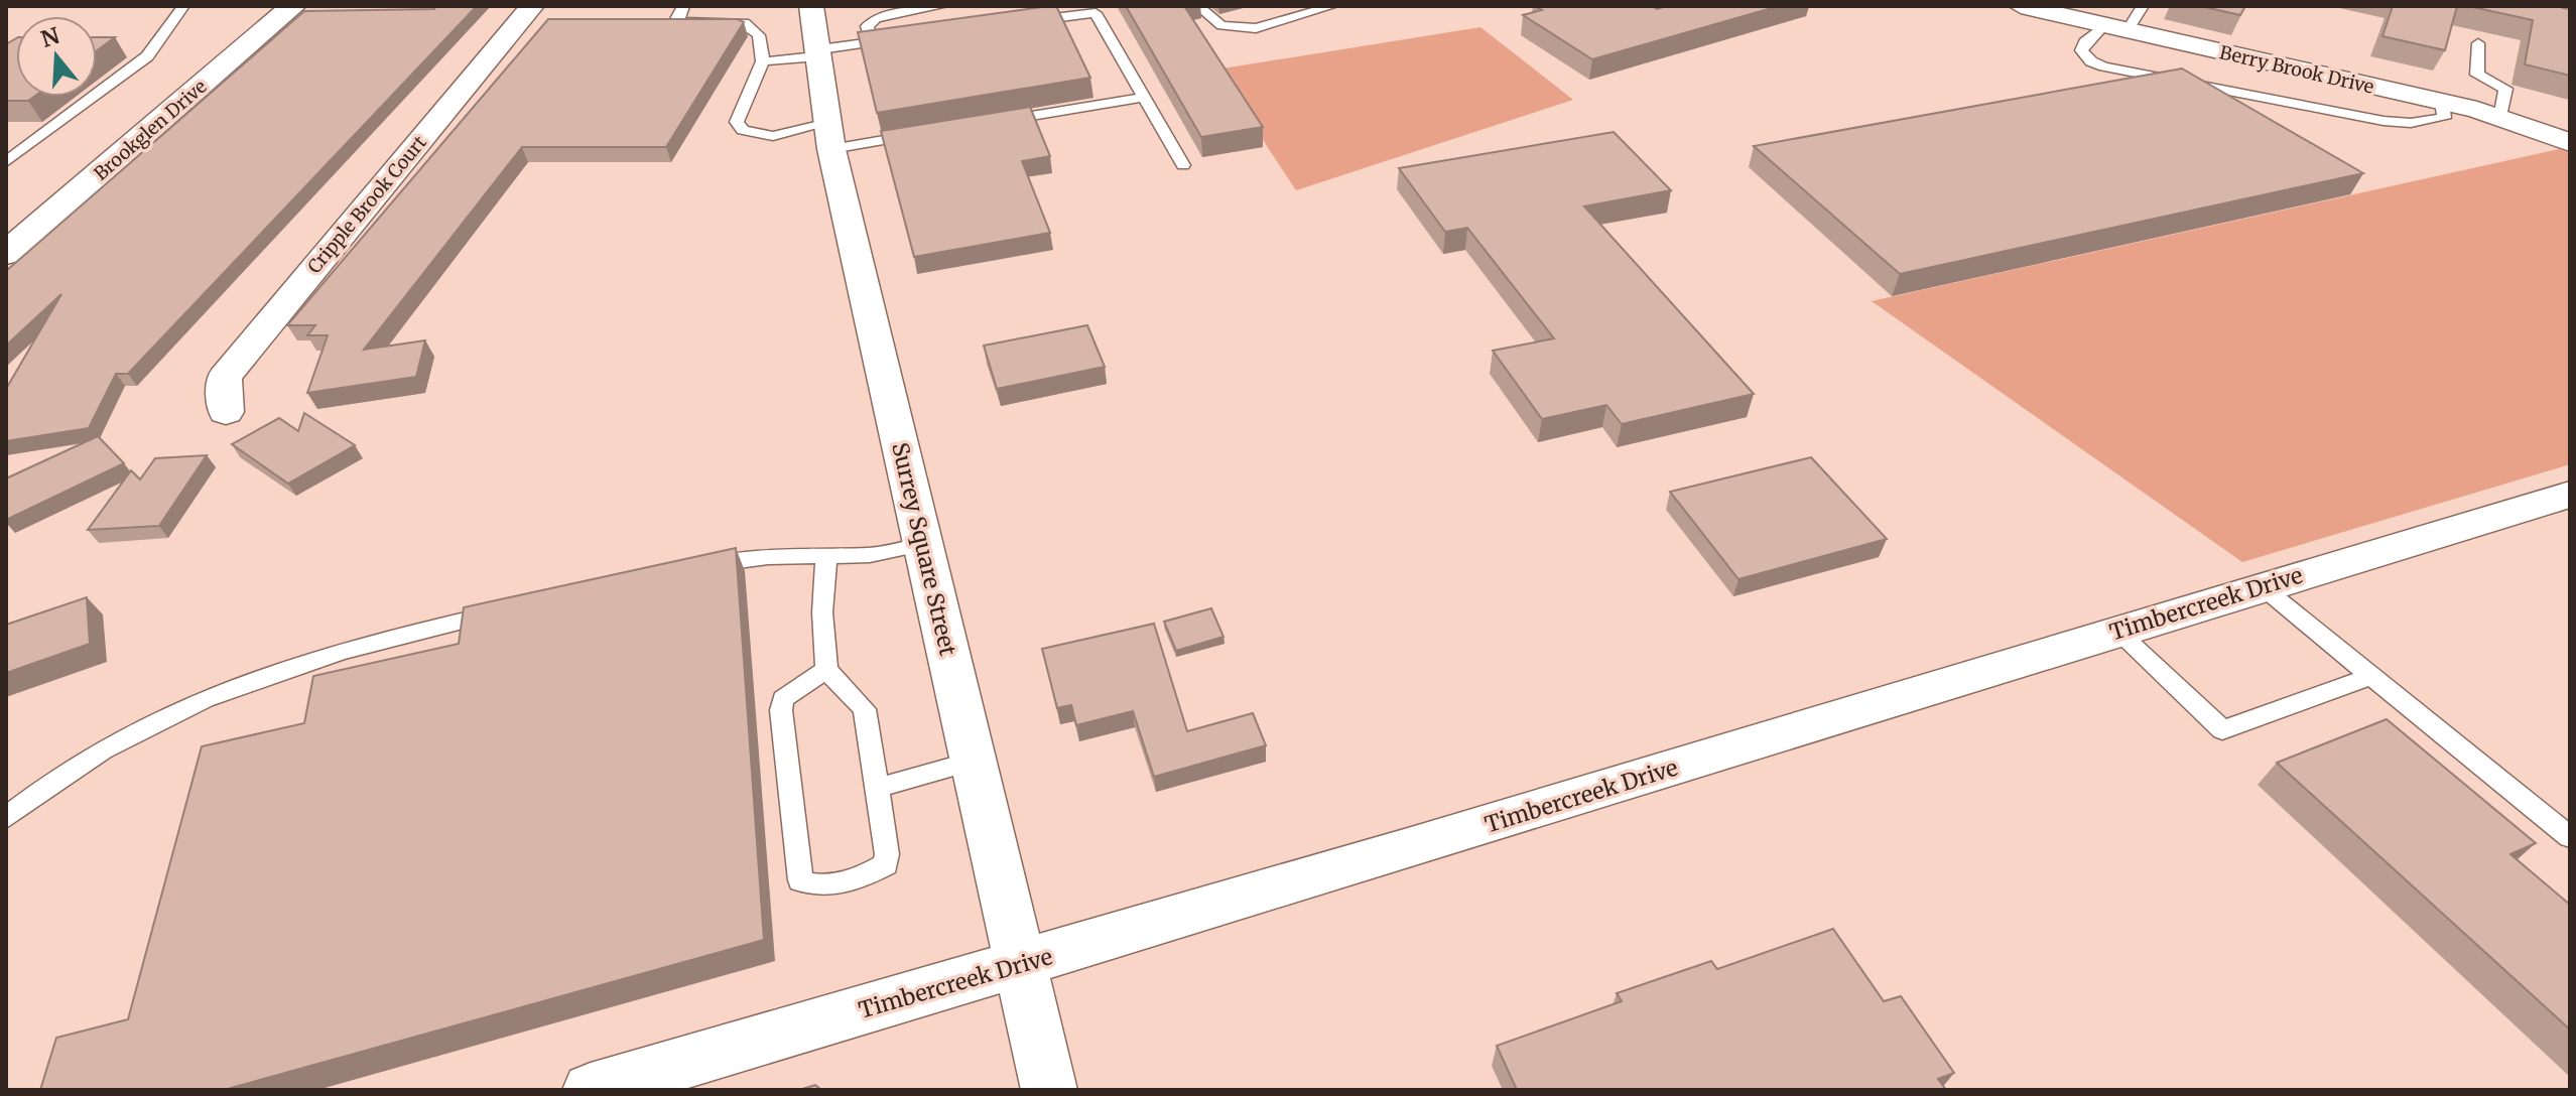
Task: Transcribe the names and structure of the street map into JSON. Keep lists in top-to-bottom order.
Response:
{
  "streets": {
    "street": [
      "Berry Brook Drive",
      "Brookglen Drive",
      "Cripple Brook Court",
      "Surrey Square Street",
      "Timbercreek Drive"
    ]
  },
  "crossings": [
    ["Surrey Square Street", "Timbercreek Drive"]
  ],
  "north": "top"
}
